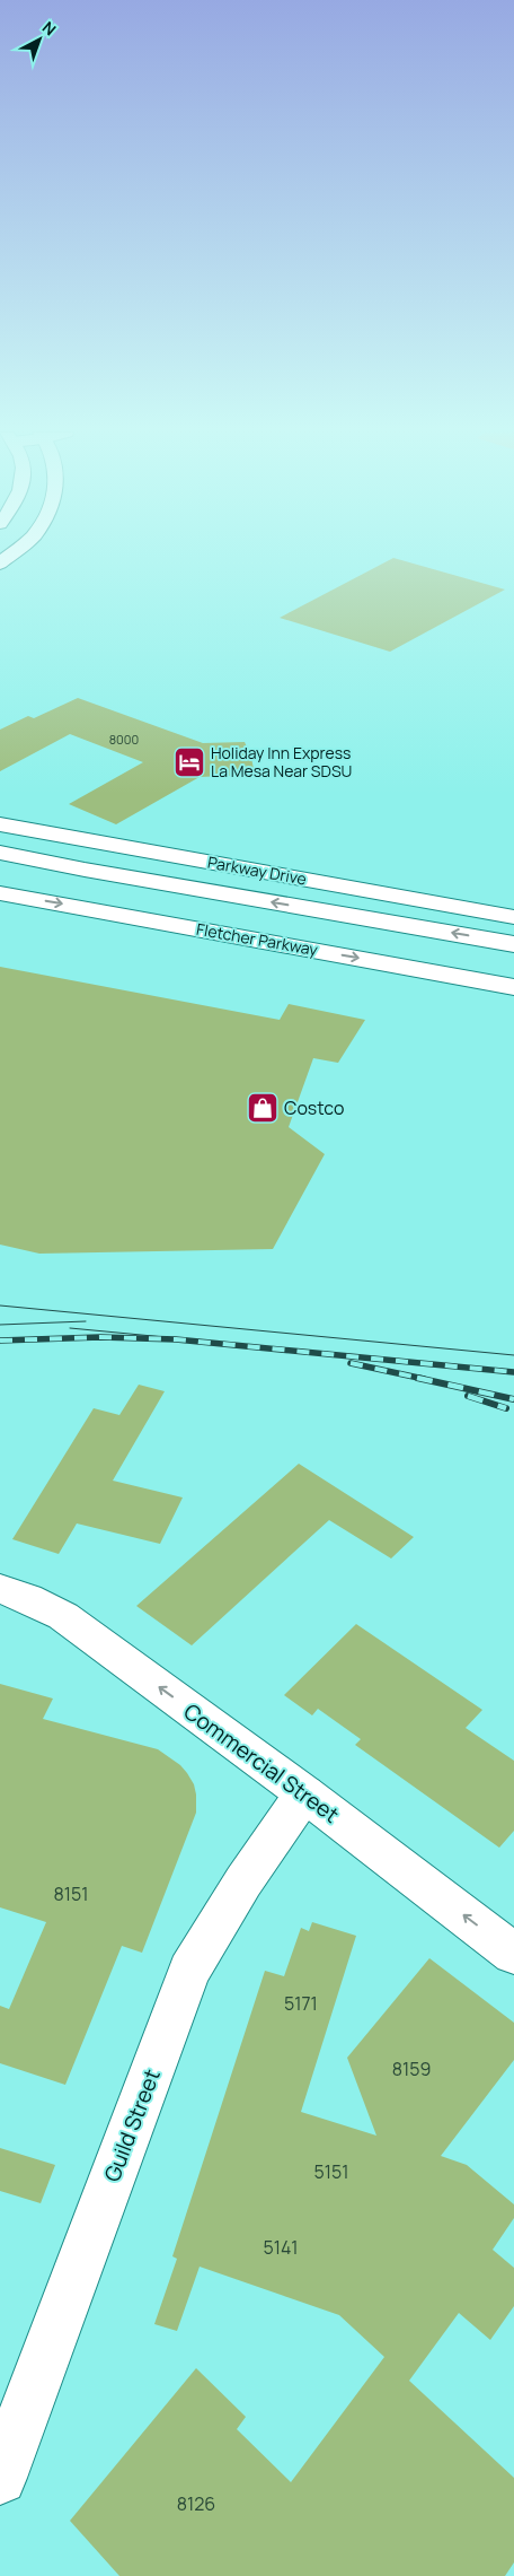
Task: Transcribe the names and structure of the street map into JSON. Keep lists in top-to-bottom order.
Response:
{
  "streets": {
    "main road": [
      "Parkway Drive",
      "Fletcher Parkway",
      "Commercial Street",
      "Guild Street"
    ]
  },
  "crossings": [
    ["Commercial Street", "Guild Street"]
  ],
  "one_way": ["Commercial Street"],
  "places": {
    "hotel": ["Holiday Inn Express La Mesa Near SDSU"],
    "shop": ["Costco"]
  },
  "house_numbers": [
    "8000",
    "8151",
    "5171",
    "8159",
    "5151",
    "5141",
    "8126"
  ],
  "north": "top right"
}
